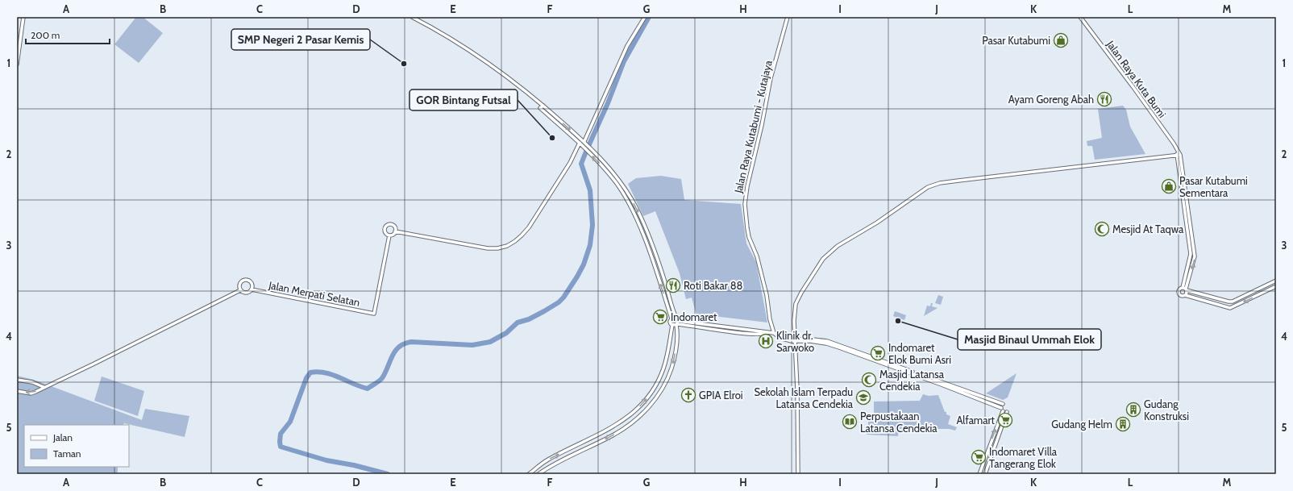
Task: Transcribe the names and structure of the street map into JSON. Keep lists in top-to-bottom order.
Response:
{
  "streets": {
    "street": ["Jalan Raya Kuta Bumi", "Jalan Raya Kutabumi - Kutajaya", "Jalan Merpati Selatan"]
  },
  "places": {
    "shop": ["Pasar Kutabumi", "Pasar Kutabumi Sementara"],
    "other": ["SMP Negeri 2 Pasar Kemis", "GOR Bintang Futsal", "Masjid Binaul Ummah Elok"],
    "restaurant": ["Ayam Goreng Abah", "Roti Bakar 88"],
    "mosque": ["Mesjid At Taqwa", "Masjid Latansa Cendekia"],
    "supermarket": [
      "Indomaret",
      "Indomaret Elok Bumi Asri",
      "Alfamart",
      "Indomaret Villa Tangerang Elok"
    ],
    "hospital": ["Klinik dr. Sarwoko"],
    "church": ["GPIA Elroi"],
    "school or university": ["Sekolah Islam Terpadu Latansa Cendekia"],
    "building": ["Gudang Konstruksi", "Gudang Helm"],
    "library": ["Perpustakaan Latansa Cendekia"]
  },
  "legend": ["Jalan", "Taman"],
  "scale_bar": "200 m",
  "grid": {
    "columns": [
      "A",
      "B",
      "C",
      "D",
      "E",
      "F",
      "G",
      "H",
      "I",
      "J",
      "K",
      "L",
      "M"
    ],
    "rows": [
      "1",
      "2",
      "3",
      "4",
      "5"
    ]
  }
}
